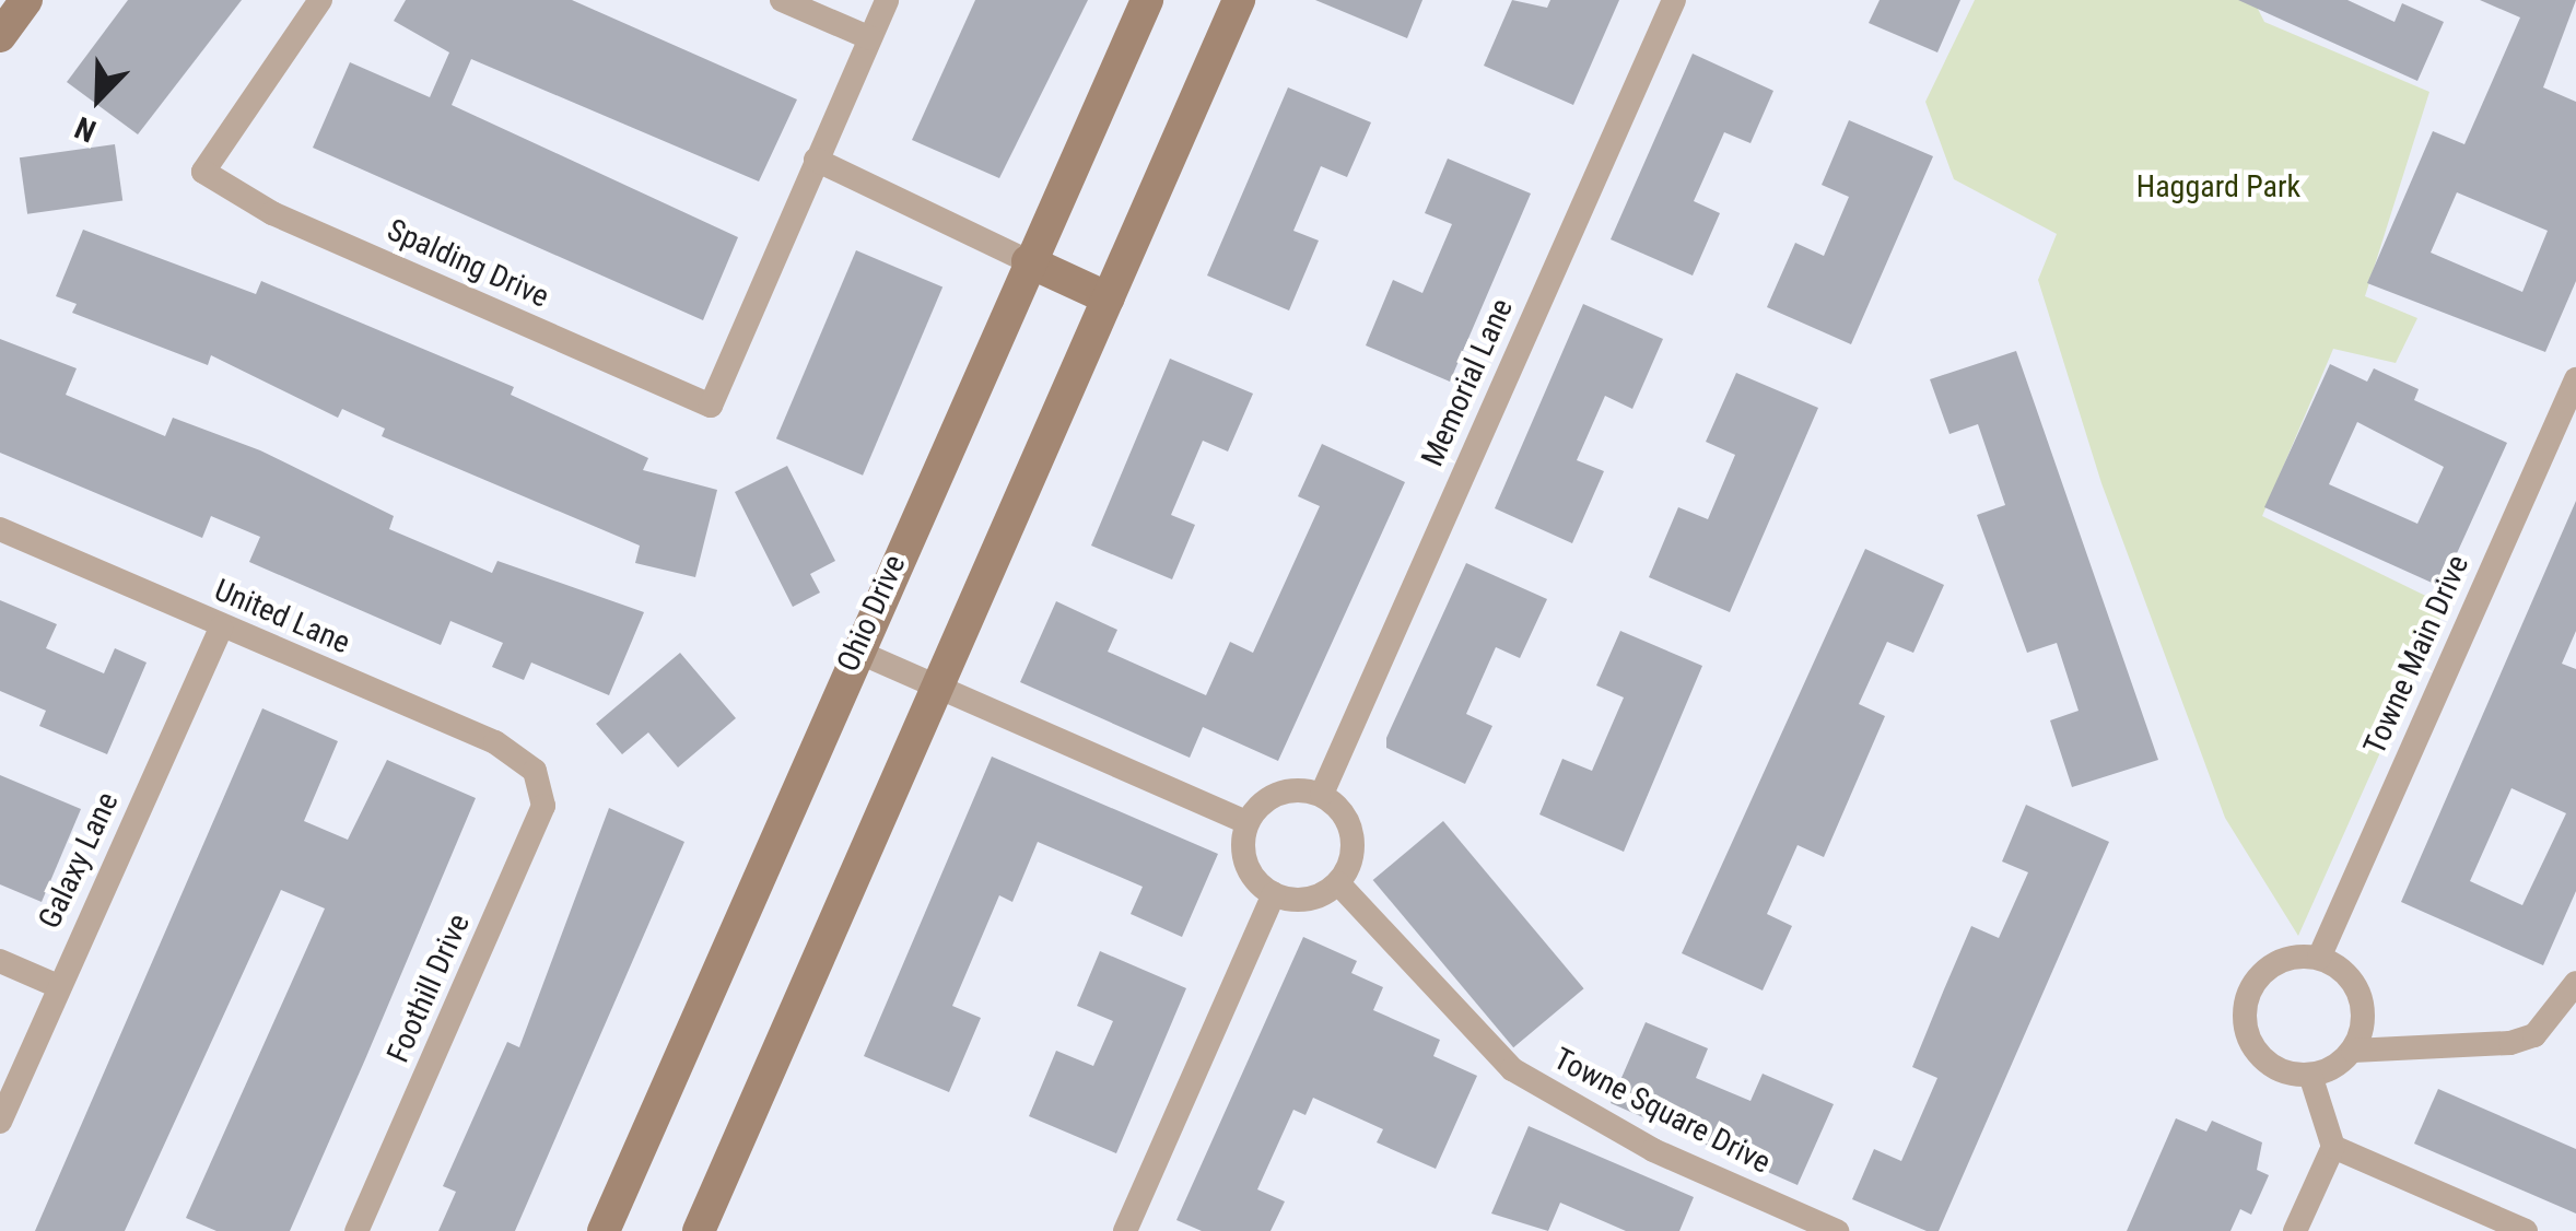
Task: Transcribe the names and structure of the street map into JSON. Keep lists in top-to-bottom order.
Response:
{
  "streets": {
    "main road": ["Ohio Drive"],
    "street": [
      "Spalding Drive",
      "Memorial Lane",
      "United Lane",
      "Towne Main Drive",
      "Galaxy Lane",
      "Foothill Drive",
      "Towne Square Drive"
    ]
  },
  "crossings": [
    ["Memorial Lane", "Towne Square Drive"],
    ["United Lane", "Galaxy Lane"],
    ["United Lane", "Foothill Drive"]
  ],
  "parks": ["Haggard Park"],
  "north": "bottom left"
}
